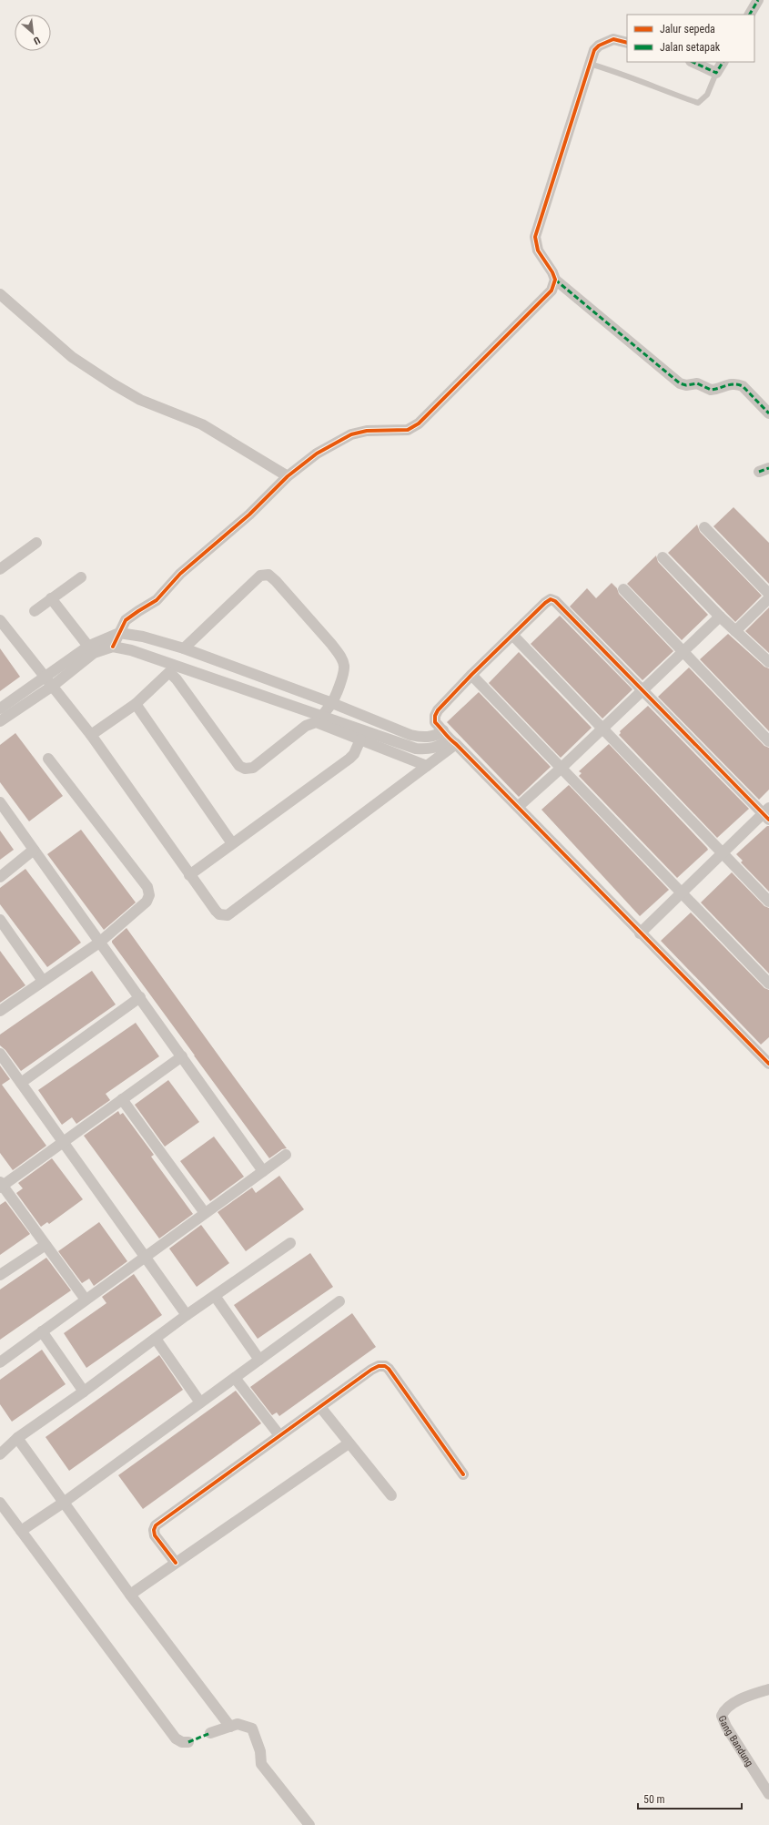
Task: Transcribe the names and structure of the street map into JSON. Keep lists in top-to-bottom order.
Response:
{
  "streets": {
    "street": ["Gang Bandung"]
  },
  "legend": ["Jalur sepeda", "Jalan setapak"],
  "scale_bar": "50 m",
  "north": "bottom right"
}
